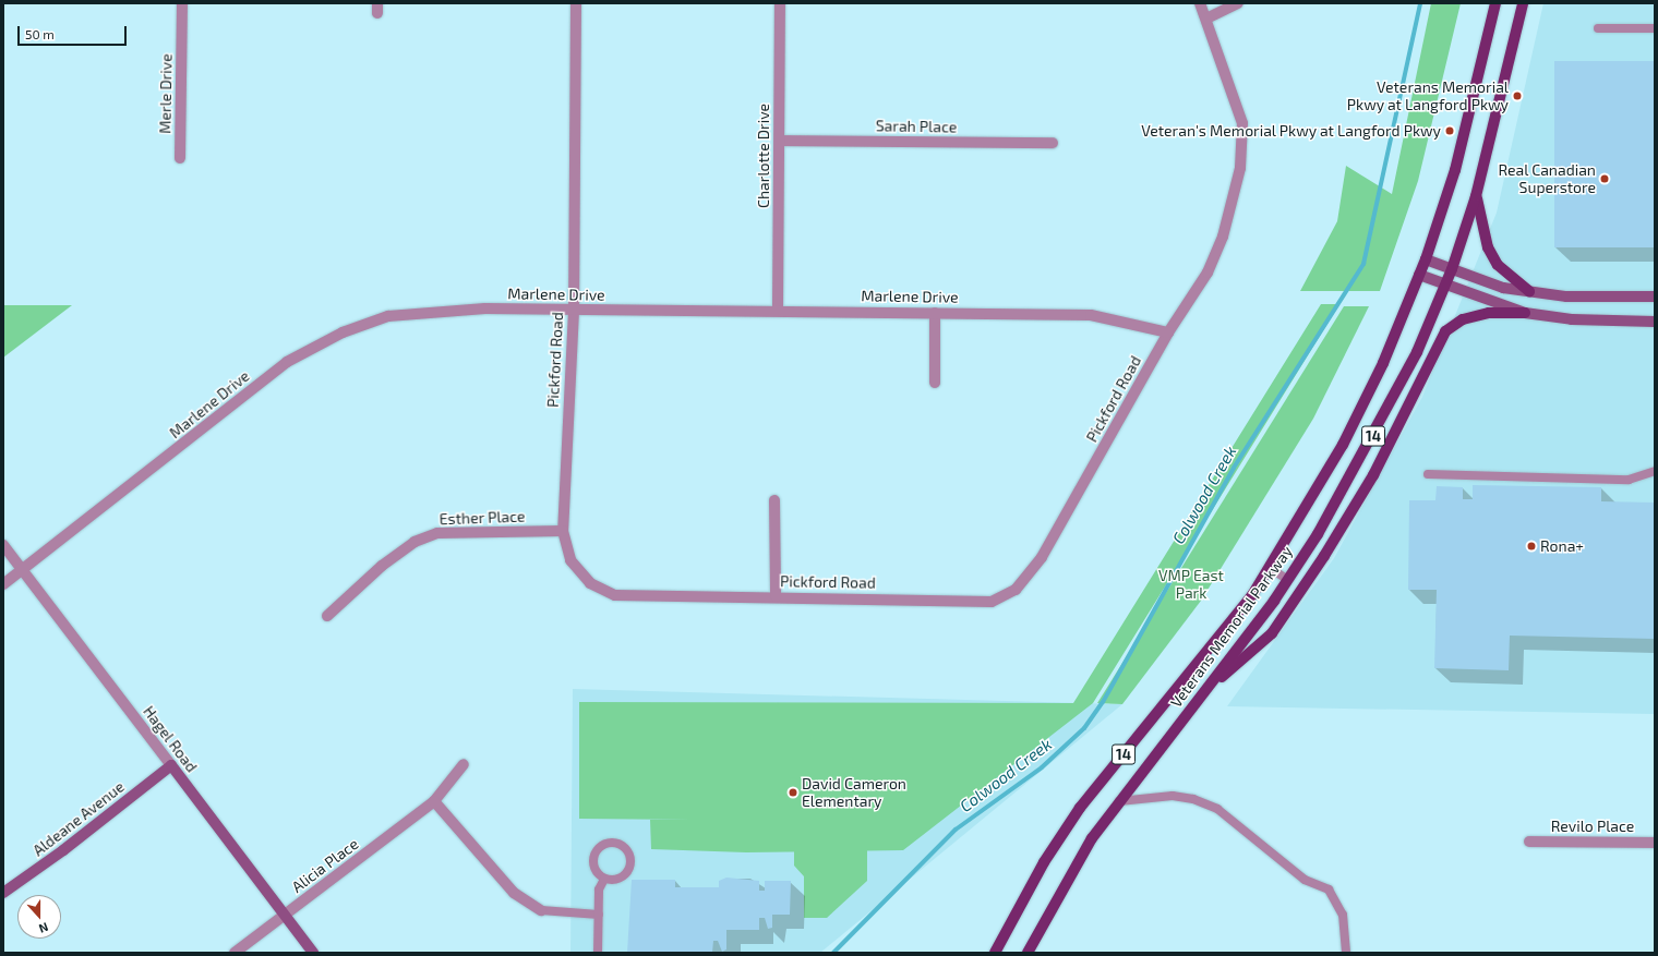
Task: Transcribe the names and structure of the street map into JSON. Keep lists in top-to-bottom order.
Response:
{
  "streets": {
    "main road": [
      "14",
      "Veterans Memorial Parkway",
      "Hagel Road",
      "Aldeane Avenue"
    ],
    "street": [
      "Merle Drive",
      "Sarah Place",
      "Charlotte Drive",
      "Marlene Drive",
      "Pickford Road",
      "Esther Place",
      "Revilo Place",
      "Alicia Place"
    ]
  },
  "crossings": [
    ["Sarah Place", "Charlotte Drive"],
    ["Charlotte Drive", "Marlene Drive"],
    ["Marlene Drive", "Pickford Road"],
    ["Marlene Drive", "Hagel Road"],
    ["Pickford Road", "Esther Place"],
    ["Hagel Road", "Aldeane Avenue"],
    ["Hagel Road", "Alicia Place"]
  ],
  "water": ["Colwood Creek"],
  "parks": ["VMP East Park"],
  "places": [
    "Veterans Memorial Pkwy at Langford Pkwy",
    "Veteran's Memorial Pkwy at Langford Pkwy",
    "Real Canadian Superstore",
    "Rona+",
    "David Cameron Elementary"
  ],
  "scale_bar": "50 m",
  "north": "bottom"
}
